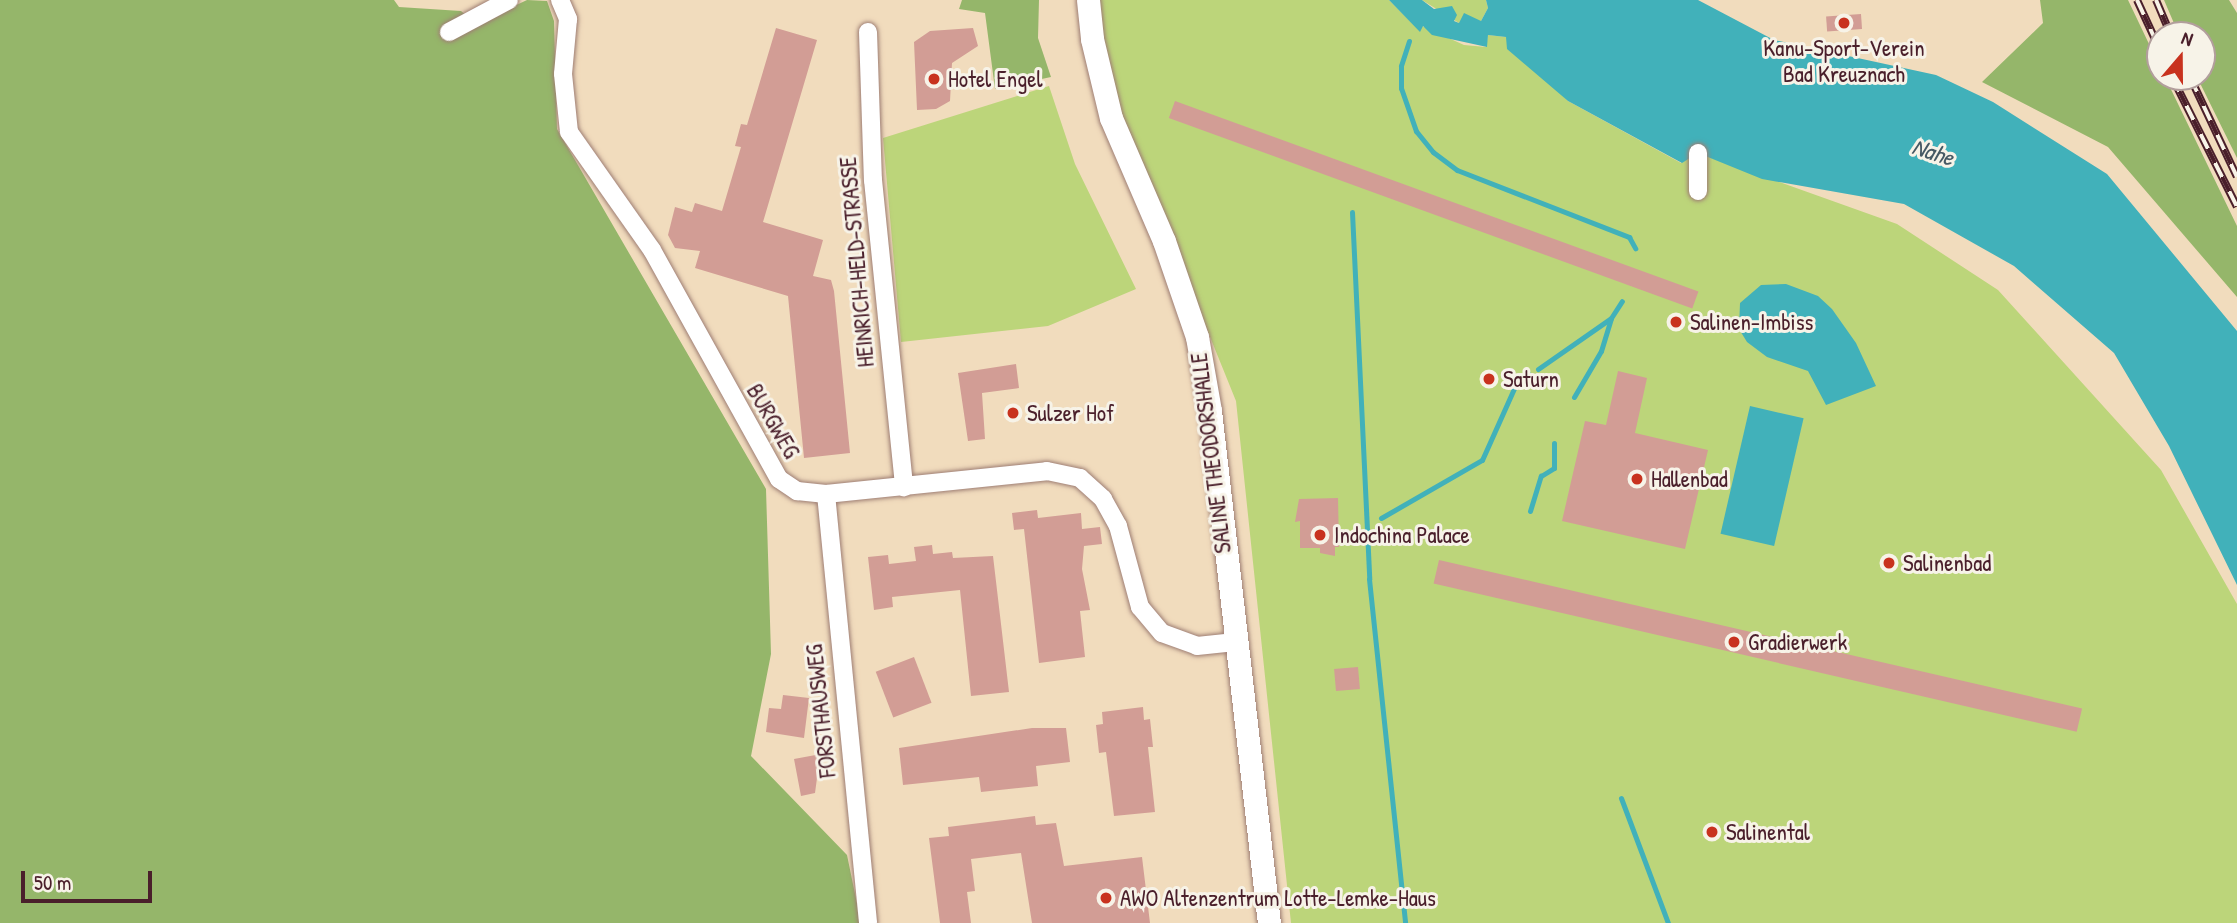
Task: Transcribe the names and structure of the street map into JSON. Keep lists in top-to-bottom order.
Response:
{
  "streets": {
    "main road": ["SALINE THEODORSHALLE"],
    "street": ["HEINRICH-HELD-STRASSE", "BURGWEG", "FORSTHAUSWEG"]
  },
  "crossings": [
    ["HEINRICH-HELD-STRASSE", "BURGWEG"],
    ["BURGWEG", "SALINE THEODORSHALLE"],
    ["BURGWEG", "FORSTHAUSWEG"]
  ],
  "water": ["Nahe"],
  "places": [
    "Kanu-Sport-Verein Bad Kreuznach",
    "Hotel Engel",
    "Salinen-Imbiss",
    "Saturn",
    "Sulzer Hof",
    "Hallenbad",
    "Indochina Palace",
    "Salinenbad",
    "Gradierwerk",
    "Salinental",
    "AWO Altenzentrum Lotte-Lemke-Haus"
  ],
  "scale_bar": "50 m",
  "north": "top"
}
